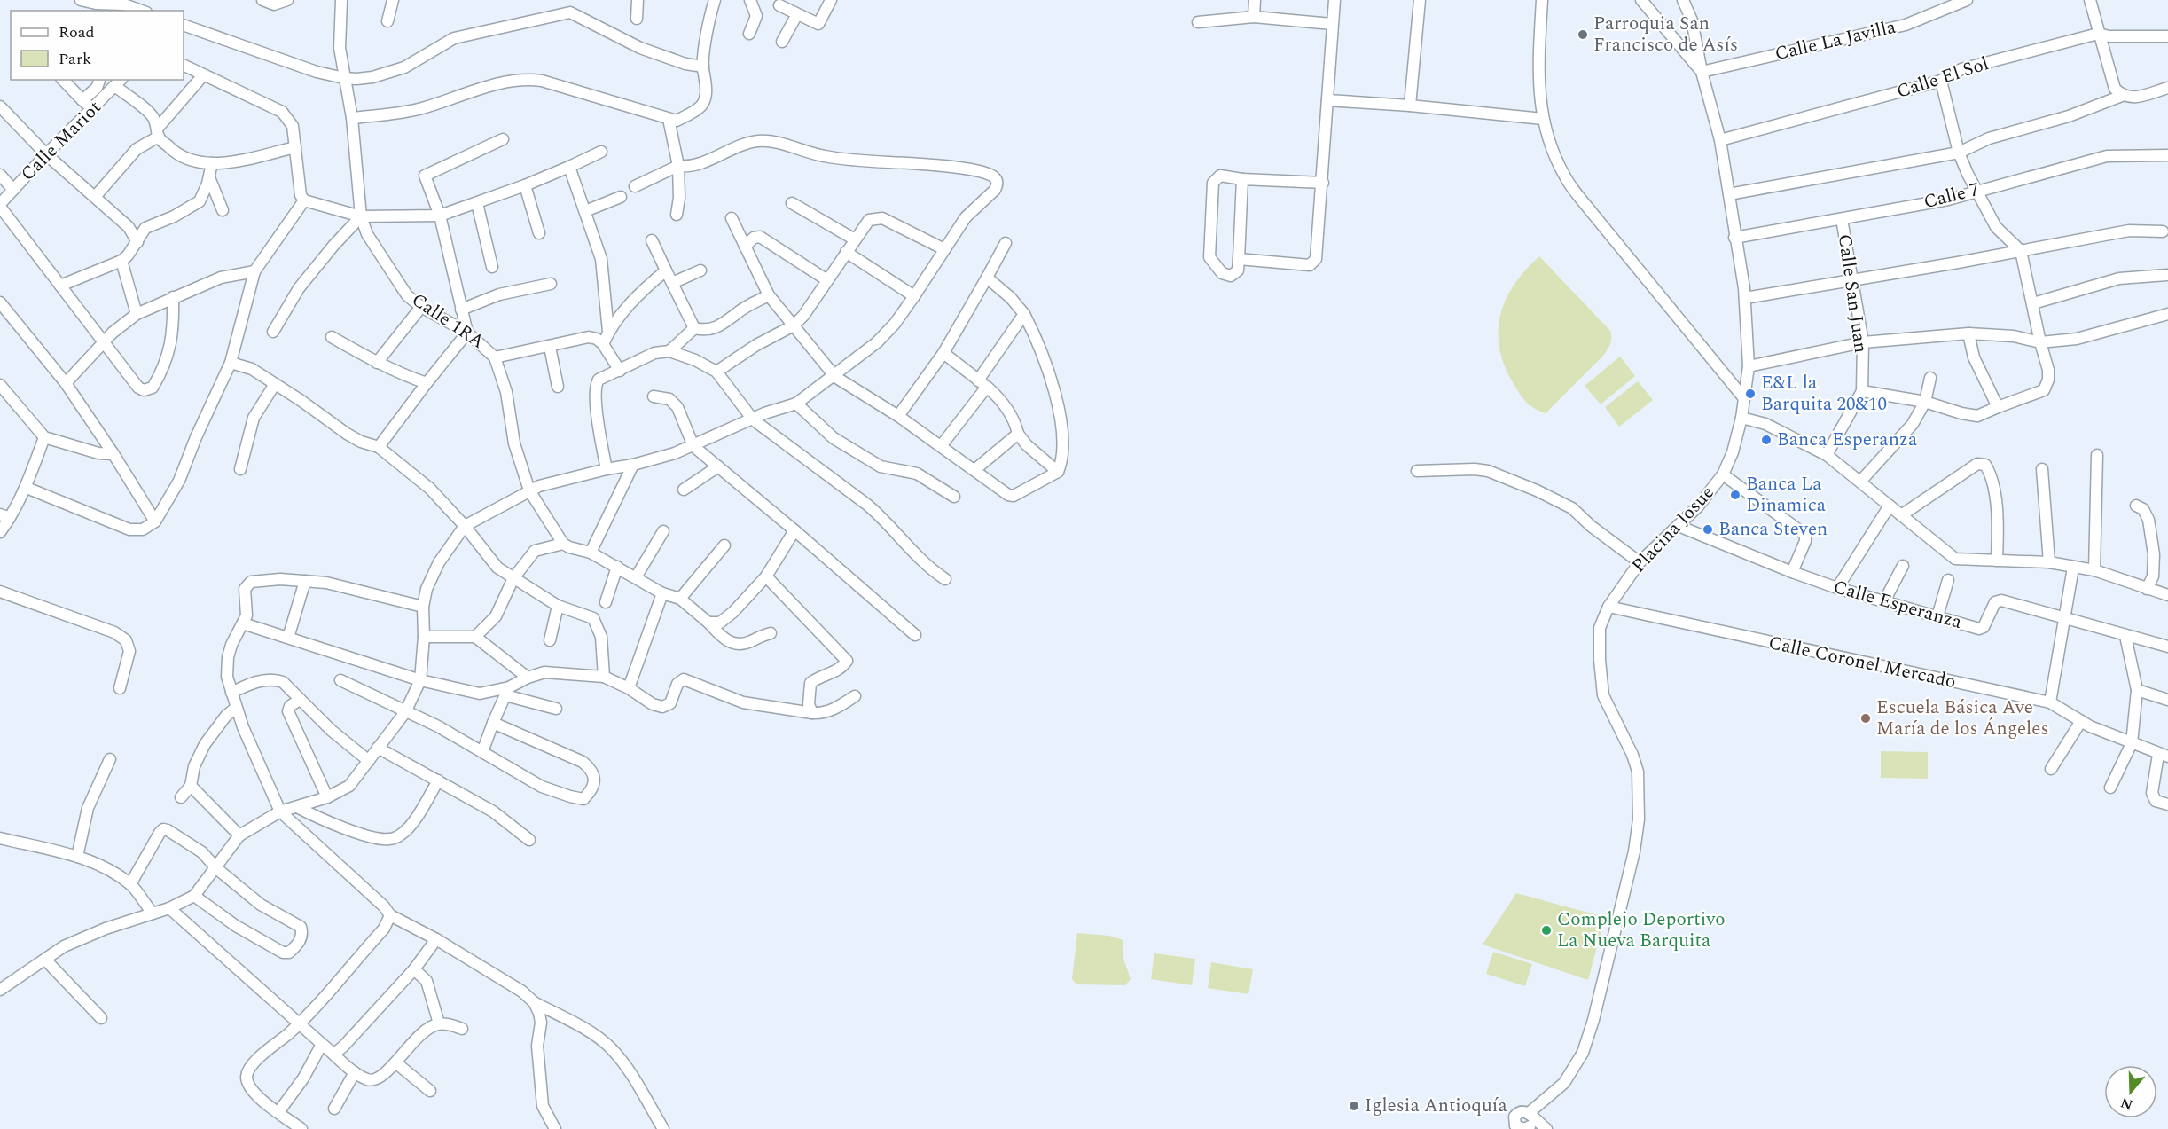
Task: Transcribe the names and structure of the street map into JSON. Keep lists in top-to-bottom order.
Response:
{
  "streets": {
    "street": [
      "Calle La Javilla",
      "Calle El Sol",
      "Calle Mariot",
      "Calle 7",
      "Calle San Juan",
      "Calle 1RA",
      "Placina Josue",
      "Calle Esperanza",
      "Calle Coronel Mercado"
    ]
  },
  "crossings": [
    ["Calle La Javilla", "Placina Josue"],
    ["Calle El Sol", "Placina Josue"],
    ["Calle 7", "Calle San Juan"],
    ["Calle 7", "Placina Josue"],
    ["Placina Josue", "Calle Esperanza"],
    ["Placina Josue", "Calle Coronel Mercado"]
  ],
  "places": [
    "Parroquia San Francisco de Asís",
    "E&L la Barquita 20&10",
    "Banca Esperanza",
    "Banca La Dinamica",
    "Banca Steven",
    "Escuela Básica Ave María de los Ángeles",
    "Complejo Deportivo La Nueva Barquita",
    "Iglesia Antioquía"
  ],
  "legend": ["Road", "Park"],
  "north": "bottom"
}
